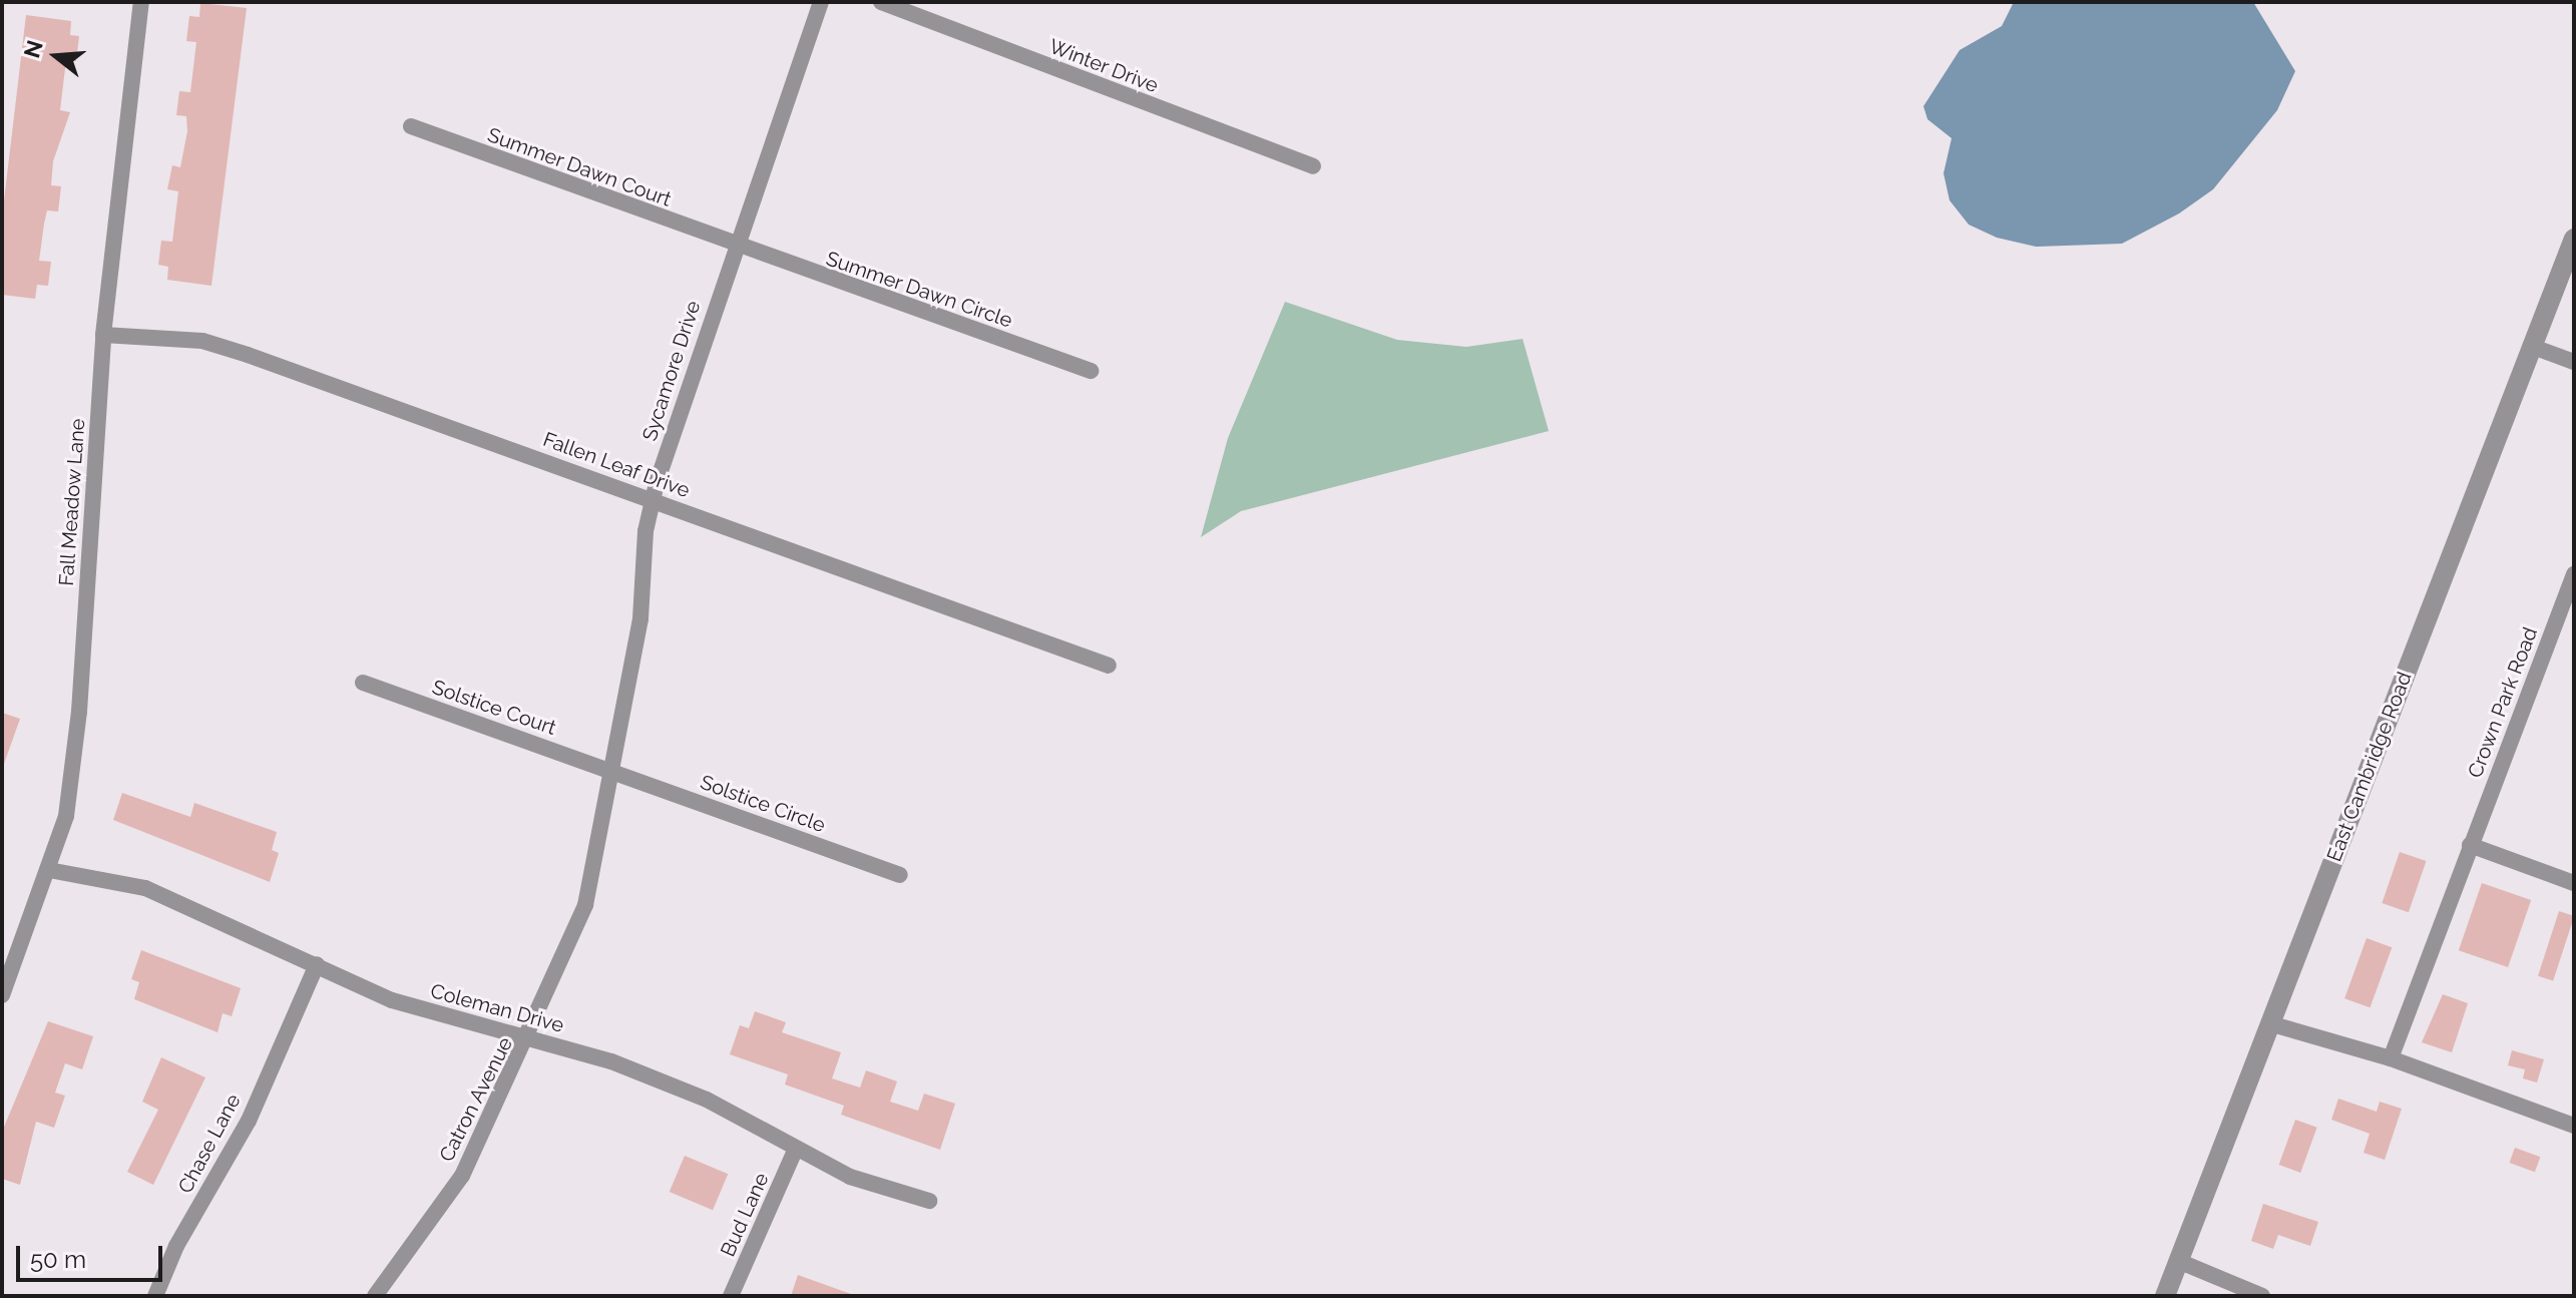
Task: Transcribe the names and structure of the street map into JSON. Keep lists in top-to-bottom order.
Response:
{
  "streets": {
    "street": [
      "Winter Drive",
      "Summer Dawn Court",
      "Summer Dawn Circle",
      "Sycamore Drive",
      "Fallen Leaf Drive",
      "Fall Meadow Lane",
      "Crown Park Road",
      "Solstice Court",
      "East Cambridge Road",
      "Solstice Circle",
      "Coleman Drive",
      "Catron Avenue",
      "Chase Lane",
      "Bud Lane"
    ]
  },
  "crossings": [
    ["Summer Dawn Court", "Summer Dawn Circle"],
    ["Summer Dawn Court", "Sycamore Drive"],
    ["Summer Dawn Circle", "Sycamore Drive"],
    ["Sycamore Drive", "Fallen Leaf Drive"],
    ["Sycamore Drive", "Solstice Court"],
    ["Sycamore Drive", "Solstice Circle"],
    ["Sycamore Drive", "Catron Avenue"],
    ["Fallen Leaf Drive", "Fall Meadow Lane"],
    ["Fall Meadow Lane", "Coleman Drive"],
    ["Solstice Court", "Solstice Circle"],
    ["Coleman Drive", "Catron Avenue"],
    ["Coleman Drive", "Chase Lane"],
    ["Coleman Drive", "Bud Lane"]
  ],
  "scale_bar": "50 m",
  "north": "left"
}
